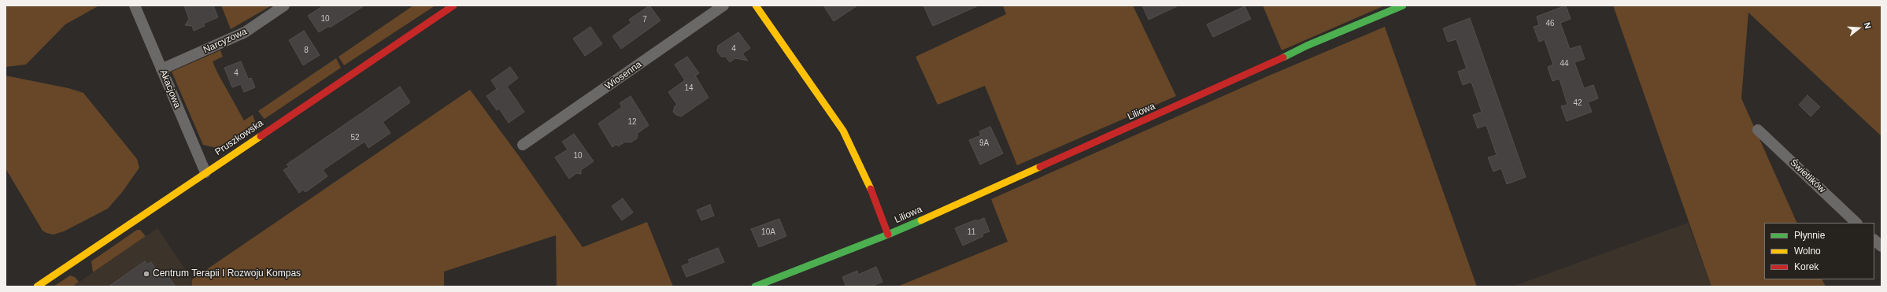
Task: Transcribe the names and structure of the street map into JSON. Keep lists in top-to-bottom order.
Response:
{
  "streets": {
    "street": [
      "Narcyzowa",
      "Wiosenna",
      "Akacjowa",
      "Liliowa",
      "Pruszkowska",
      "Świetlików"
    ]
  },
  "crossings": [
    ["Narcyzowa", "Akacjowa"],
    ["Akacjowa", "Pruszkowska"]
  ],
  "places": ["Centrum Terapii I Rozwoju Kompas"],
  "house_numbers": [
    "10",
    "7",
    "46",
    "4",
    "8",
    "44",
    "4",
    "14",
    "42",
    "12",
    "52",
    "9A",
    "10",
    "10A",
    "11"
  ],
  "legend": ["Płynnie", "Wolno", "Korek"],
  "north": "right"
}
